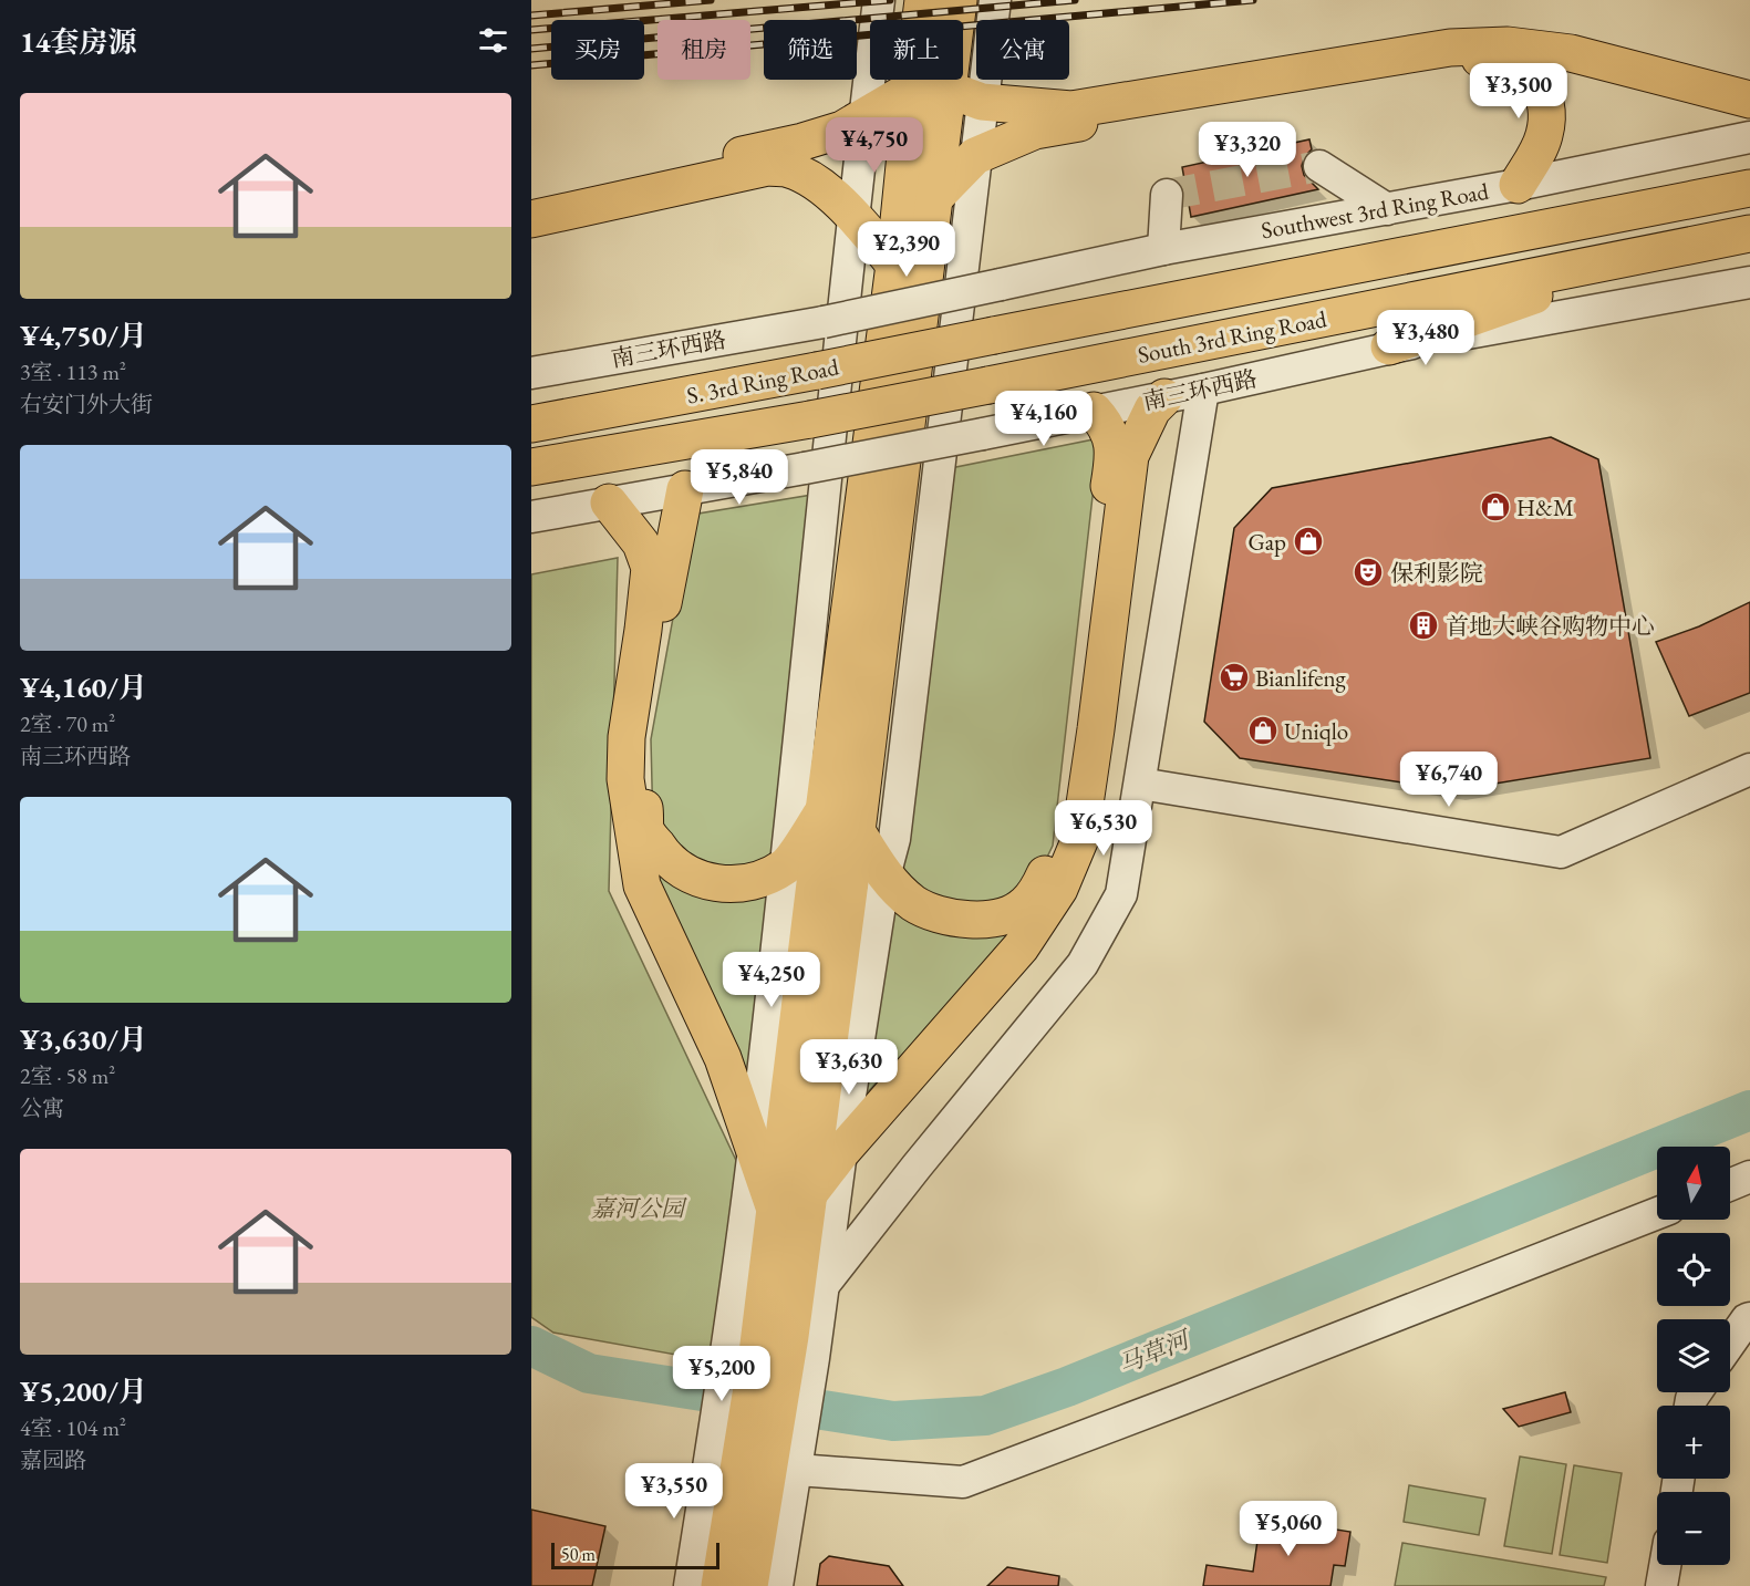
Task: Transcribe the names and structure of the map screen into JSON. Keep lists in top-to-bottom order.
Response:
{
  "streets": {
    "main road": ["South 3rd Ring Road", "S. 3rd Ring Road"],
    "street": ["Southwest 3rd Ring Road", "南三环西路"]
  },
  "crossings": [
    ["Southwest 3rd Ring Road", "南三环西路"],
    ["South 3rd Ring Road", "S. 3rd Ring Road"]
  ],
  "water": ["马草河"],
  "parks": ["嘉河公园"],
  "places": {
    "shop": ["H&M", "Gap", "Uniqlo"],
    "theatre": ["保利影院"],
    "building": ["首地大峡谷购物中心"],
    "supermarket": ["Bianlifeng"]
  },
  "scale_bar": "50 m",
  "north": "top",
  "page": {
    "heading": "14套房源",
    "chip": [
      "买房",
      "租房",
      "筛选",
      "新上",
      "公寓"
    ],
    "price": [
      "¥3,500",
      "¥4,750",
      "¥3,320",
      "¥2,390",
      "¥3,480",
      "¥4,160",
      "¥5,840",
      "¥6,740",
      "¥6,530",
      "¥4,250",
      "¥3,630",
      "¥5,200",
      "¥3,550",
      "¥5,060"
    ],
    "list": [
      {
        "name": "¥4,750/月",
        "note": "3室 · 113 m² · 右安门外大街"
      },
      {
        "name": "¥4,160/月",
        "note": "2室 · 70 m² · 南三环西路"
      },
      {
        "name": "¥3,630/月",
        "note": "2室 · 58 m² · 公寓"
      },
      {
        "name": "¥5,200/月",
        "note": "4室 · 104 m² · 嘉园路"
      }
    ],
    "map_buttons": ["+", "−"],
    "scale": "50 m"
  }
}
